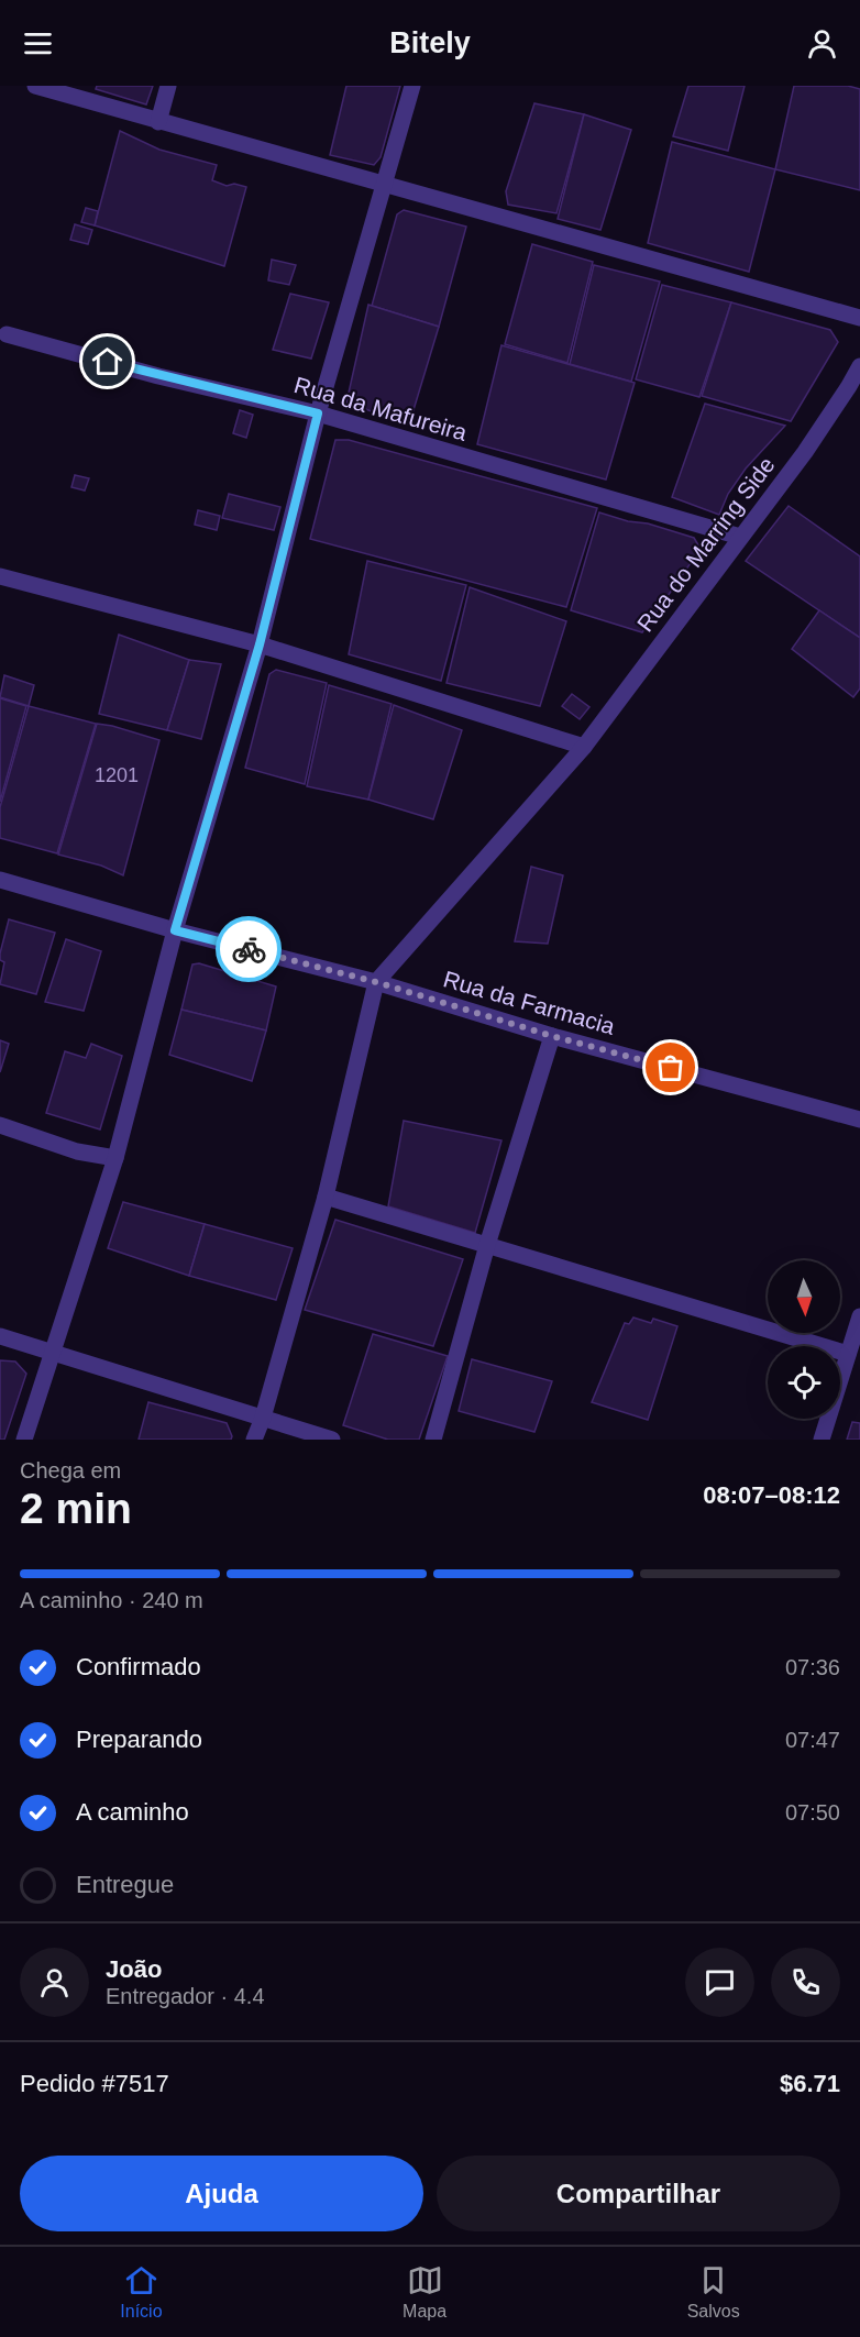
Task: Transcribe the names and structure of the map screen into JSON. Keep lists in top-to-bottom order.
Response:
{
  "streets": {
    "street": ["Rua da Mafureira", "Rua do Marring Side", "Rua da Farmacia"]
  },
  "crossings": [
    ["Rua da Mafureira", "Rua do Marring Side"],
    ["Rua do Marring Side", "Rua da Farmacia"]
  ],
  "house_numbers": ["1201"],
  "north": "bottom",
  "page": {
    "header": "Bitely",
    "heading": ["2 min", "Chega em", "08:07–08:12"],
    "panel": [
      "João",
      "Entregador · 4.4",
      "Pedido #7517",
      "$6.71"
    ],
    "bar": "A caminho · 240 m",
    "list": [
      ["Confirmado", "07:36"],
      ["Preparando", "07:47"],
      ["A caminho", "07:50"],
      "Entregue"
    ],
    "buttons": ["Ajuda", "Compartilhar"],
    "tabs": ["Início", "Mapa", "Salvos"]
  }
}
